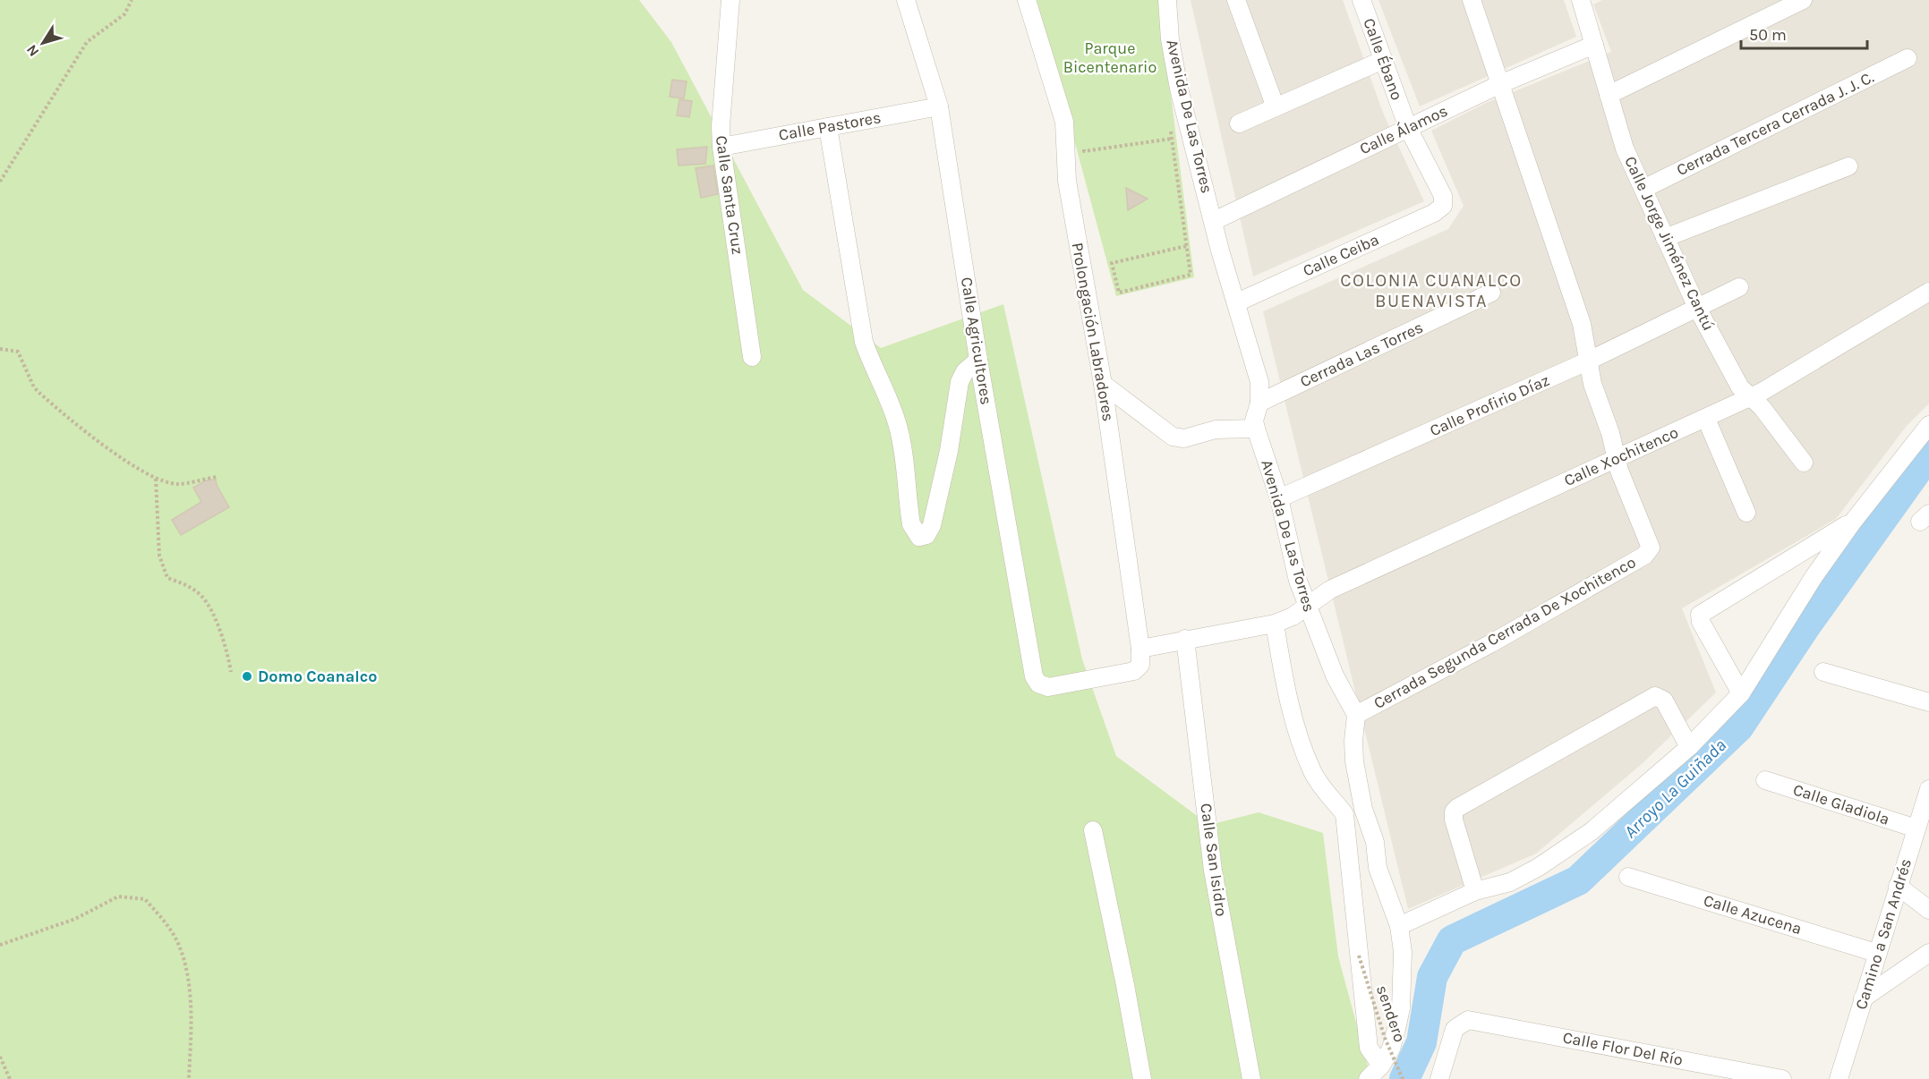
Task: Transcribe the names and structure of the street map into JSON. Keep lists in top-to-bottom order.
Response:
{
  "streets": {
    "street": [
      "Calle Ébano",
      "Avenida De Las Torres",
      "Cerrada Tercera Cerrada J. J. C.",
      "Calle Pastores",
      "Calle Álamos",
      "Calle Santa Cruz",
      "Calle Jorge Jiménez Cantú",
      "Calle Ceiba",
      "Prolongación Labradores",
      "Calle Agricultores",
      "Cerrada Las Torres",
      "Calle Profirio Díaz",
      "Calle Xochitenco",
      "Cerrada Segunda Cerrada De Xochitenco",
      "Calle Gladiola",
      "Calle San Isidro",
      "Calle Azucena",
      "Camino a San Andrés",
      "Calle Flor Del Río"
    ],
    "path": ["sendero"]
  },
  "crossings": [
    ["Calle Ébano", "Calle Álamos"],
    ["Calle Ébano", "Calle Ceiba"],
    ["Avenida De Las Torres", "Calle Álamos"],
    ["Avenida De Las Torres", "Calle Ceiba"],
    ["Avenida De Las Torres", "Cerrada Las Torres"],
    ["Avenida De Las Torres", "Calle Profirio Díaz"],
    ["Avenida De Las Torres", "Calle Xochitenco"],
    ["Avenida De Las Torres", "Cerrada Segunda Cerrada De Xochitenco"],
    ["Cerrada Tercera Cerrada J. J. C.", "Calle Jorge Jiménez Cantú"],
    ["Calle Pastores", "Calle Santa Cruz"],
    ["Calle Pastores", "Calle Agricultores"],
    ["Calle Álamos", "Calle Jorge Jiménez Cantú"],
    ["Calle Jorge Jiménez Cantú", "Calle Profirio Díaz"],
    ["Calle Jorge Jiménez Cantú", "Calle Xochitenco"],
    ["Prolongación Labradores", "Calle Agricultores"],
    ["Prolongación Labradores", "Calle Xochitenco"],
    ["Calle Xochitenco", "Cerrada Segunda Cerrada De Xochitenco"],
    ["Calle Xochitenco", "Calle San Isidro"],
    ["Calle Gladiola", "Camino a San Andrés"],
    ["Calle Azucena", "Camino a San Andrés"]
  ],
  "districts": ["COLONIA CUANALCO BUENAVISTA"],
  "water": ["Arroyo La Guiñada"],
  "parks": ["Parque Bicentenario"],
  "places": ["Domo Coanalco"],
  "scale_bar": "50 m",
  "north": "bottom left"
}
